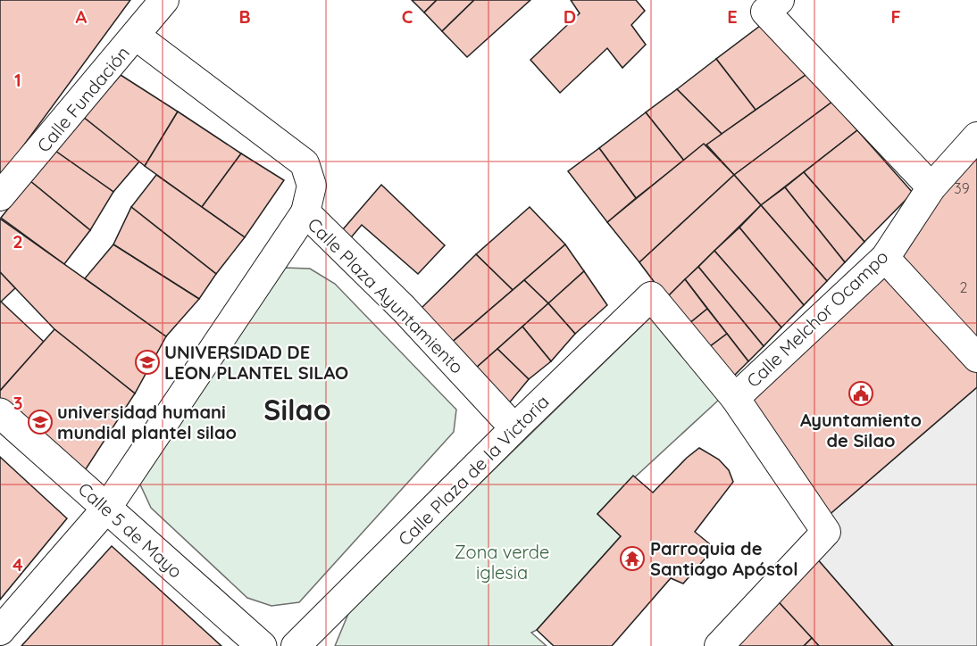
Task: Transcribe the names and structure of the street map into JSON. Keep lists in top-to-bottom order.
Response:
{
  "streets": {
    "main road": ["Calle 5 de Mayo"],
    "street": [
      "Calle Fundación",
      "Calle Plaza Ayuntamiento",
      "Calle Melchor Ocampo",
      "Calle Plaza de la Victoria"
    ]
  },
  "crossings": [
    ["Calle Fundación", "Calle Plaza Ayuntamiento"],
    ["Calle Plaza Ayuntamiento", "Calle Plaza de la Victoria"],
    ["Calle Melchor Ocampo", "Calle Plaza de la Victoria"]
  ],
  "districts": ["Silao"],
  "parks": ["Zona verde iglesia"],
  "places": {
    "school or university": ["UNIVERSIDAD DE LEON PLANTEL SILAO", "universidad humani mundial plantel silao"],
    "public building": ["Ayuntamiento de Silao"],
    "temple": ["Parroquia de Santiago Apóstol"]
  },
  "house_numbers": ["39", "2"],
  "grid": {
    "columns": [
      "A",
      "B",
      "C",
      "D",
      "E",
      "F"
    ],
    "rows": [
      "1",
      "2",
      "3",
      "4"
    ]
  }
}
